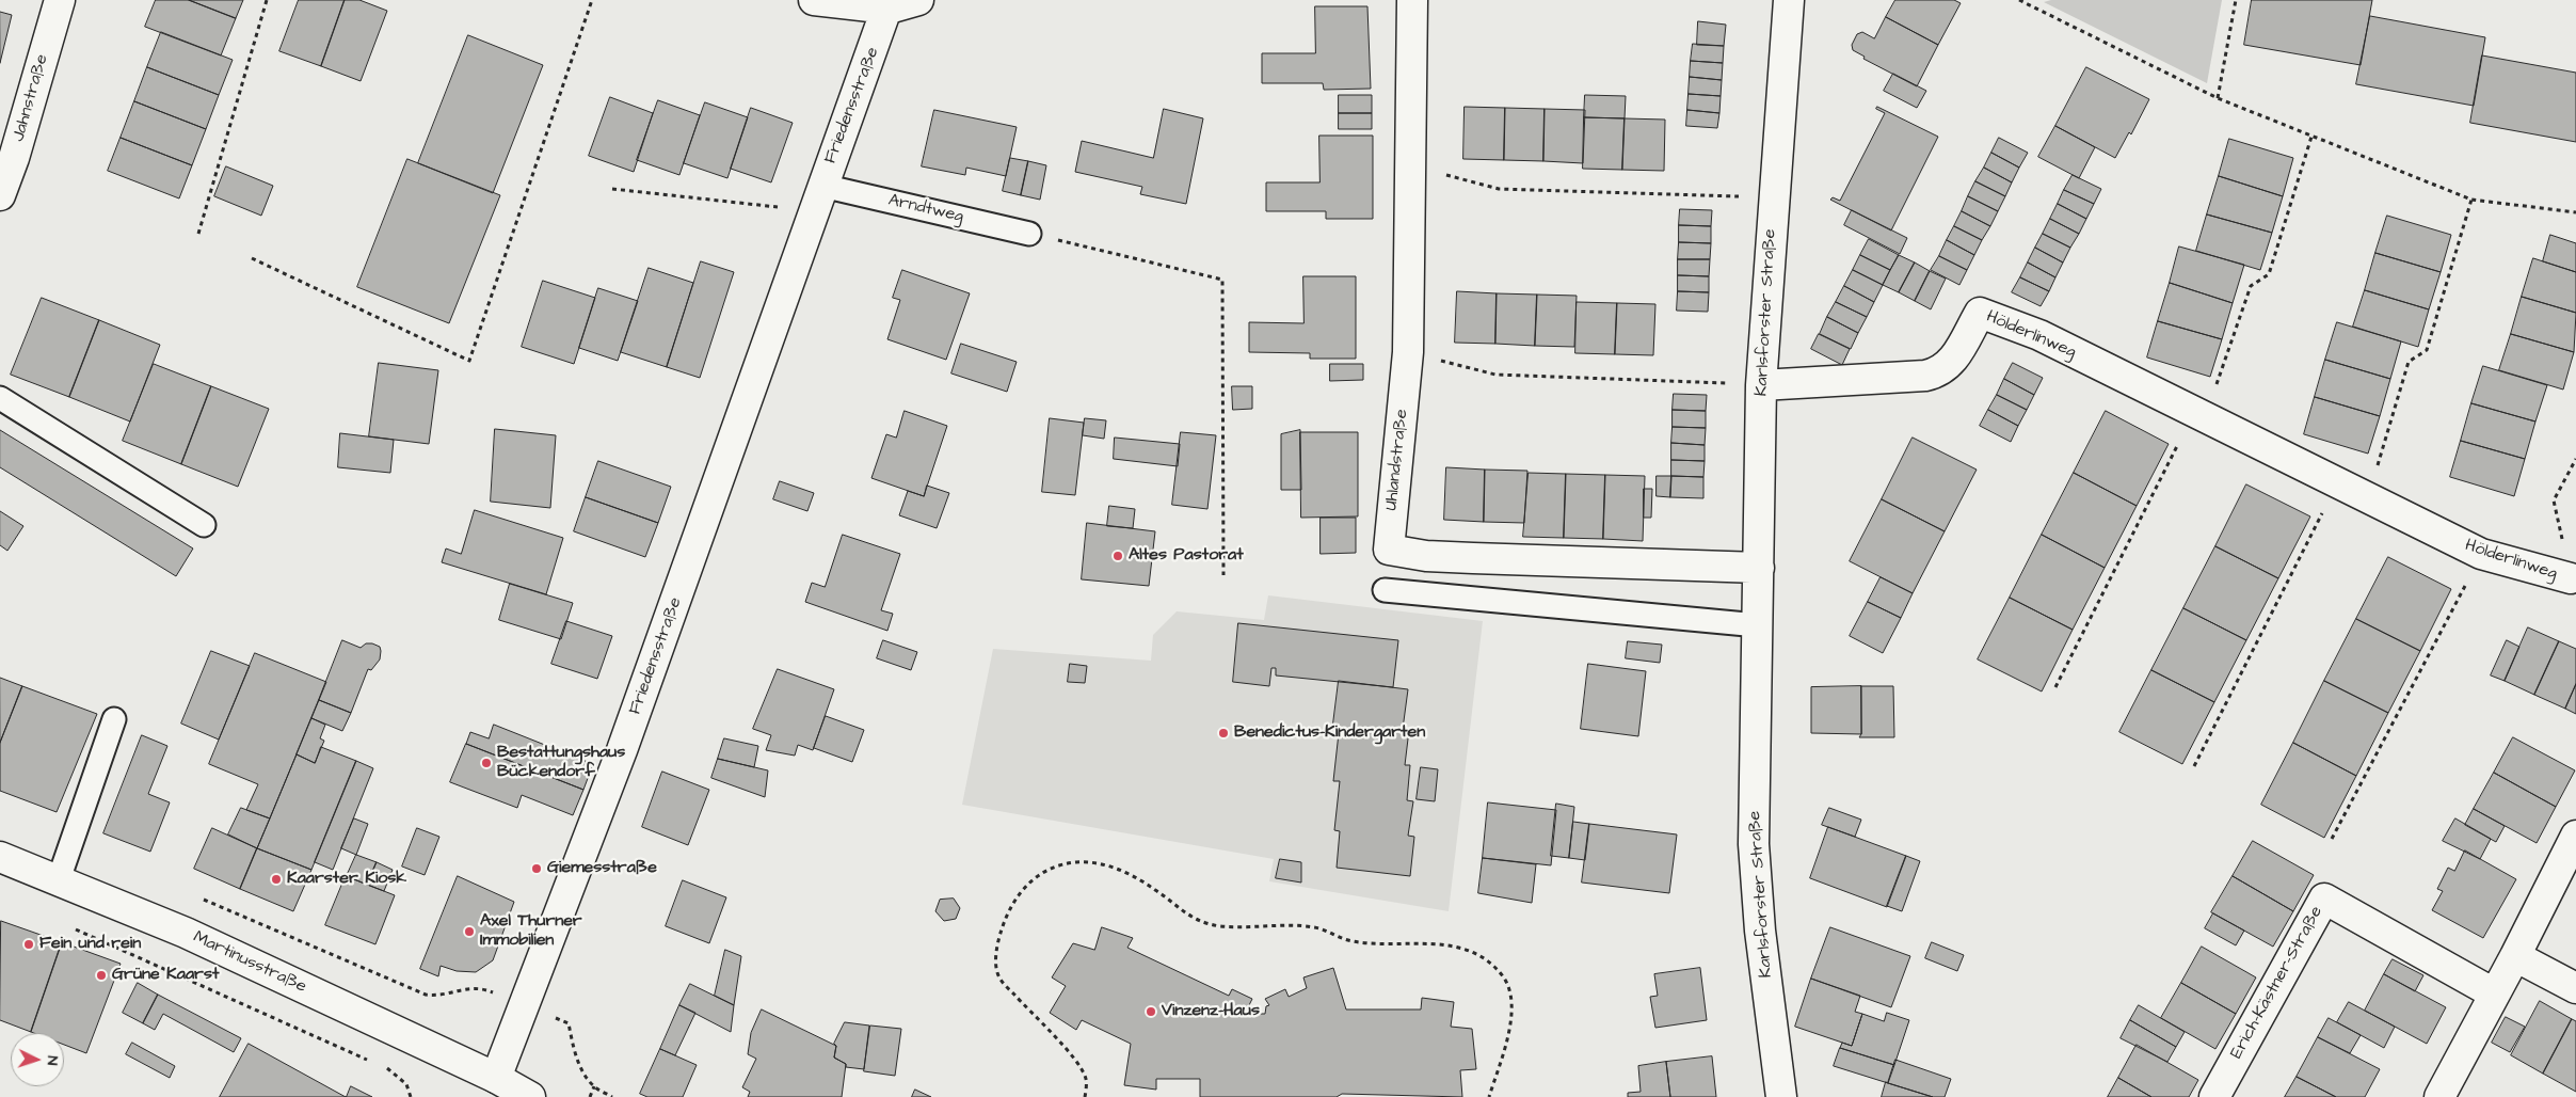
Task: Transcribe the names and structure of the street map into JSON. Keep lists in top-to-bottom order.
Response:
{
  "streets": {
    "street": [
      "Jahnstraße",
      "Friedensstraße",
      "Karlsforster Straße",
      "Hölderlinweg",
      "Uhlandstraße",
      "Martinusstraße",
      "Erich-Kästner-Straße"
    ],
    "lane": ["Arndtweg"]
  },
  "crossings": [
    ["Friedensstraße", "Arndtweg"],
    ["Friedensstraße", "Martinusstraße"],
    ["Karlsforster Straße", "Hölderlinweg"],
    ["Karlsforster Straße", "Uhlandstraße"]
  ],
  "places": [
    "Altes Pastorat",
    "Benedictus-Kindergarten",
    "Bestattungshaus Bückendorf",
    "Giemesstraße",
    "Kaarster Kiosk",
    "Axel Thurner Immobilien",
    "Fein und rein",
    "Grüne Kaarst",
    "Vinzenz-Haus"
  ],
  "north": "right"
}
